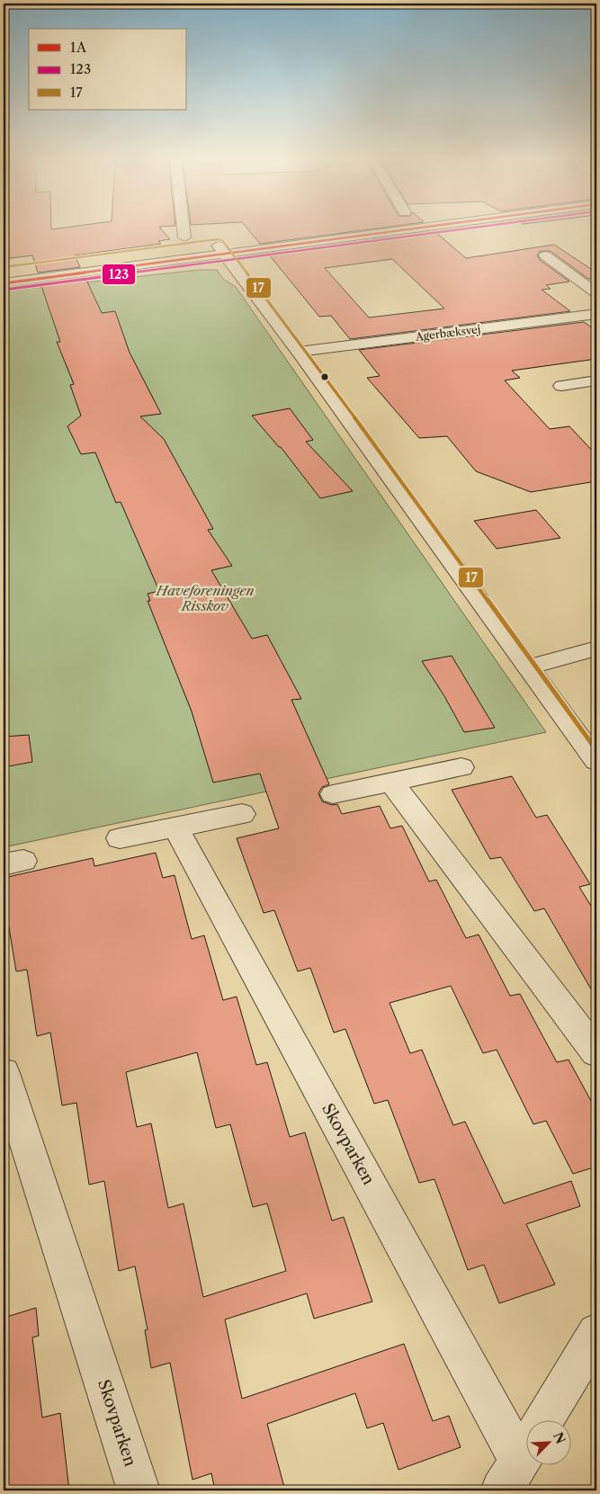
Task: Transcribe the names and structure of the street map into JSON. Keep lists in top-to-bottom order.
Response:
{
  "streets": {
    "street": ["Agerbæksvej", "Skovparken"]
  },
  "parks": ["Haveforeningen Risskov"],
  "lines": ["transit line 1A", "transit line 123", "transit line 17"],
  "legend": ["1A", "123", "17"],
  "north": "top right"
}
